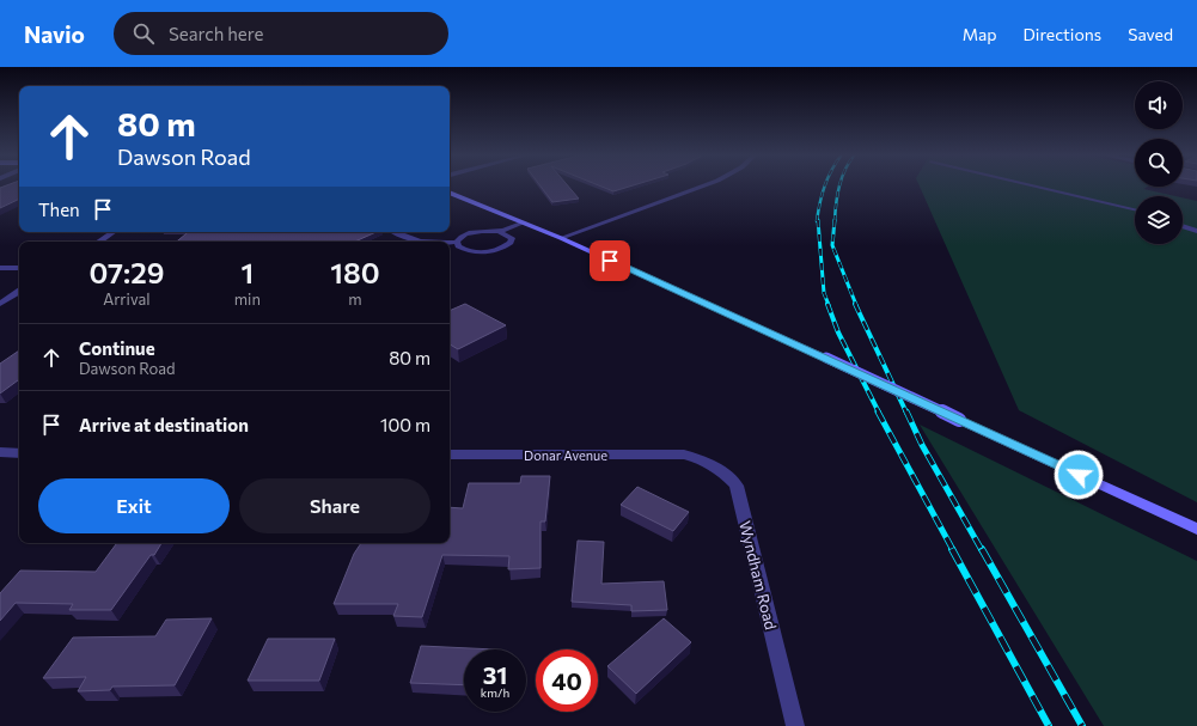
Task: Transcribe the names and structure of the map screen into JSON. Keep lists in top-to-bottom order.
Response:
{
  "streets": {
    "street": ["Donar Avenue", "Wyndham Road"]
  },
  "crossings": [
    ["Donar Avenue", "Wyndham Road"]
  ],
  "page": {
    "header": "Navio",
    "search": "Search here",
    "nav": ["Map", "Directions", "Saved"],
    "turn": ["80 m", "Dawson Road"],
    "then": "Then",
    "eta": [
      "07:29",
      "Arrival",
      "1",
      "min",
      "180",
      "m"
    ],
    "list": [
      {
        "name": "Continue",
        "note": "Dawson Road",
        "value": "80 m"
      },
      {
        "name": "Arrive at destination",
        "value": "100 m"
      }
    ],
    "buttons": ["Exit", "Share"],
    "speed": "31 km/h",
    "limit": "40"
  }
}
